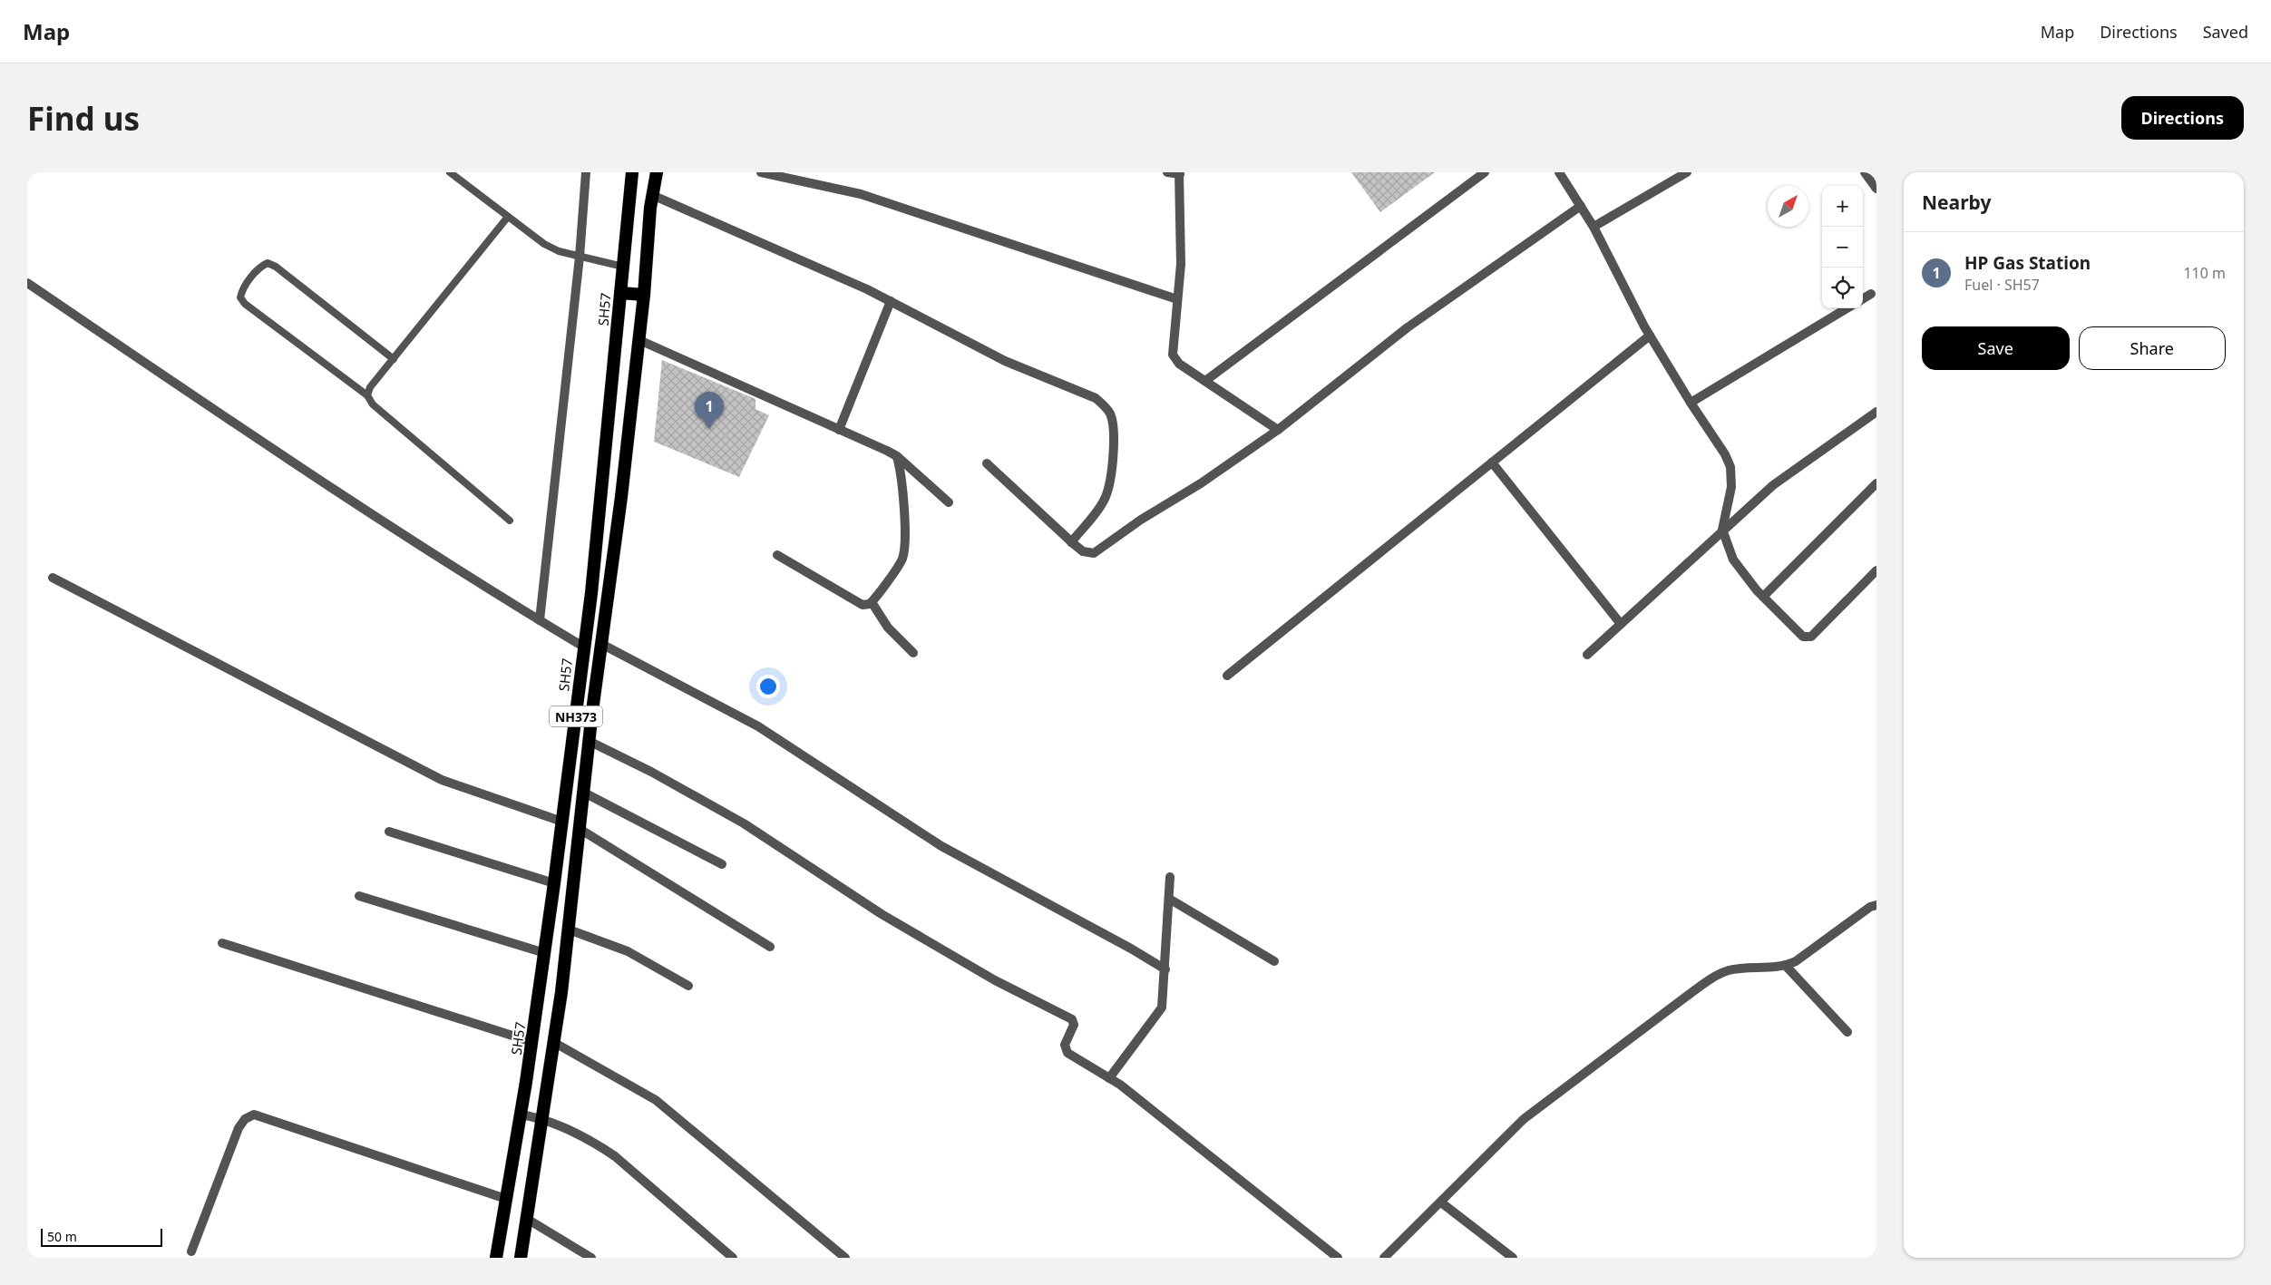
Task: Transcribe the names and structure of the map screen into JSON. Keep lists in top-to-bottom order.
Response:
{
  "streets": {
    "highway": ["SH57", "NH373"]
  },
  "scale_bar": "50 m",
  "north": "top right",
  "page": {
    "header": "Map",
    "nav": ["Map", "Directions", "Saved"],
    "buttons": [
      "Directions",
      ["Save", "Share"]
    ],
    "title": "Find us",
    "heading": "Nearby",
    "map_buttons": ["+", "−"],
    "list": [
      {
        "mark": "1",
        "name": "HP Gas Station",
        "note": "Fuel · SH57",
        "value": "110 m"
      }
    ],
    "pins": "1",
    "scale": "50 m"
  }
}
